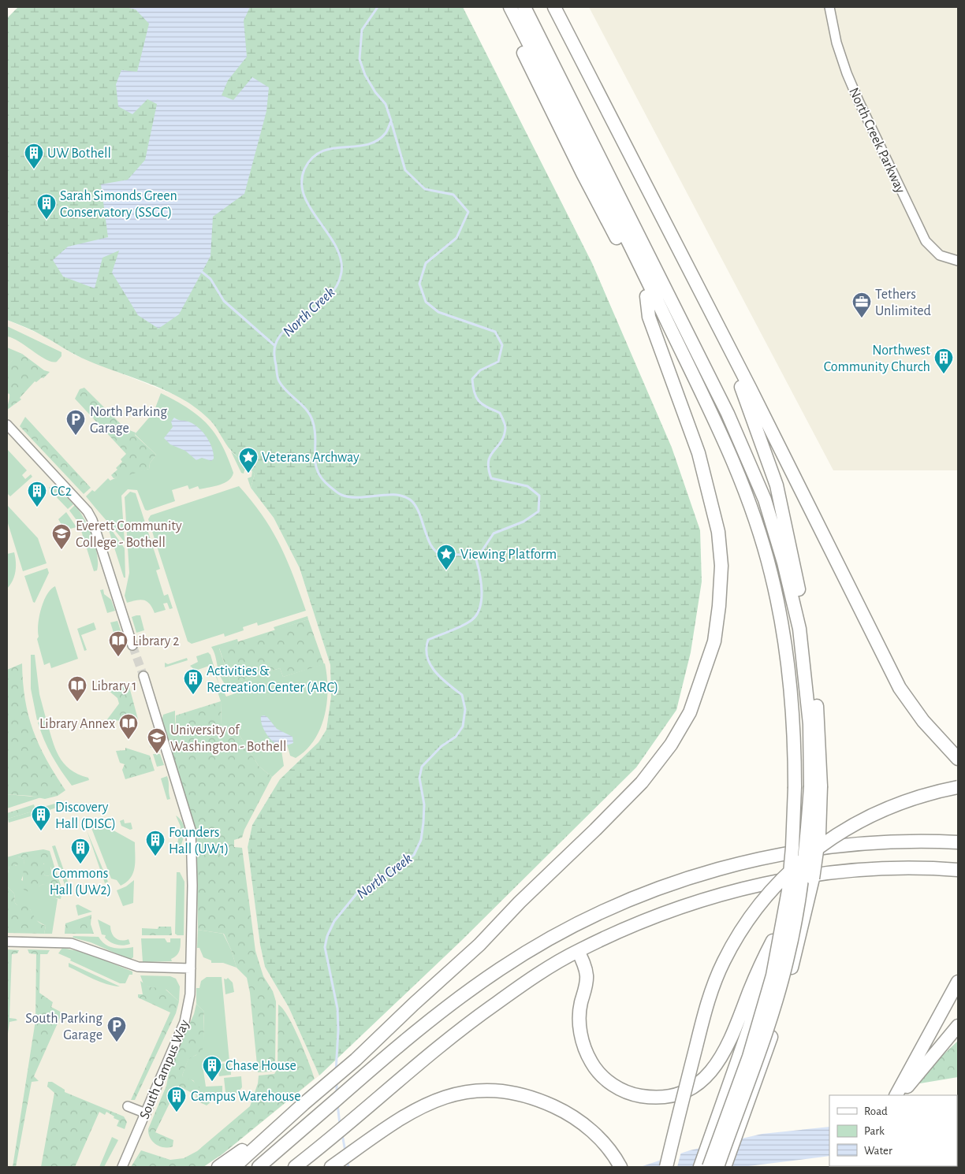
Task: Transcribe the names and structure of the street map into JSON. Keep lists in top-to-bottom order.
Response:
{
  "streets": {
    "street": ["North Creek Parkway", "South Campus Way"]
  },
  "water": ["North Creek"],
  "places": {
    "building": [
      "UW Bothell",
      "Sarah Simonds Green Conservatory (SSGC)",
      "Northwest Community Church",
      "CC2",
      "Activities & Recreation Center (ARC)",
      "Discovery Hall (DISC)",
      "Founders Hall (UW1)",
      "Commons Hall (UW2)",
      "Chase House",
      "Campus Warehouse"
    ],
    "office": ["Tethers Unlimited"],
    "parking": ["North Parking Garage", "South Parking Garage"],
    "place": ["Veterans Archway", "Viewing Platform"],
    "school or university": ["Everett Community College - Bothell", "University of Washington - Bothell"],
    "library": ["Library 2", "Library 1", "Library Annex"]
  },
  "legend": ["Road", "Park", "Water"]
}
